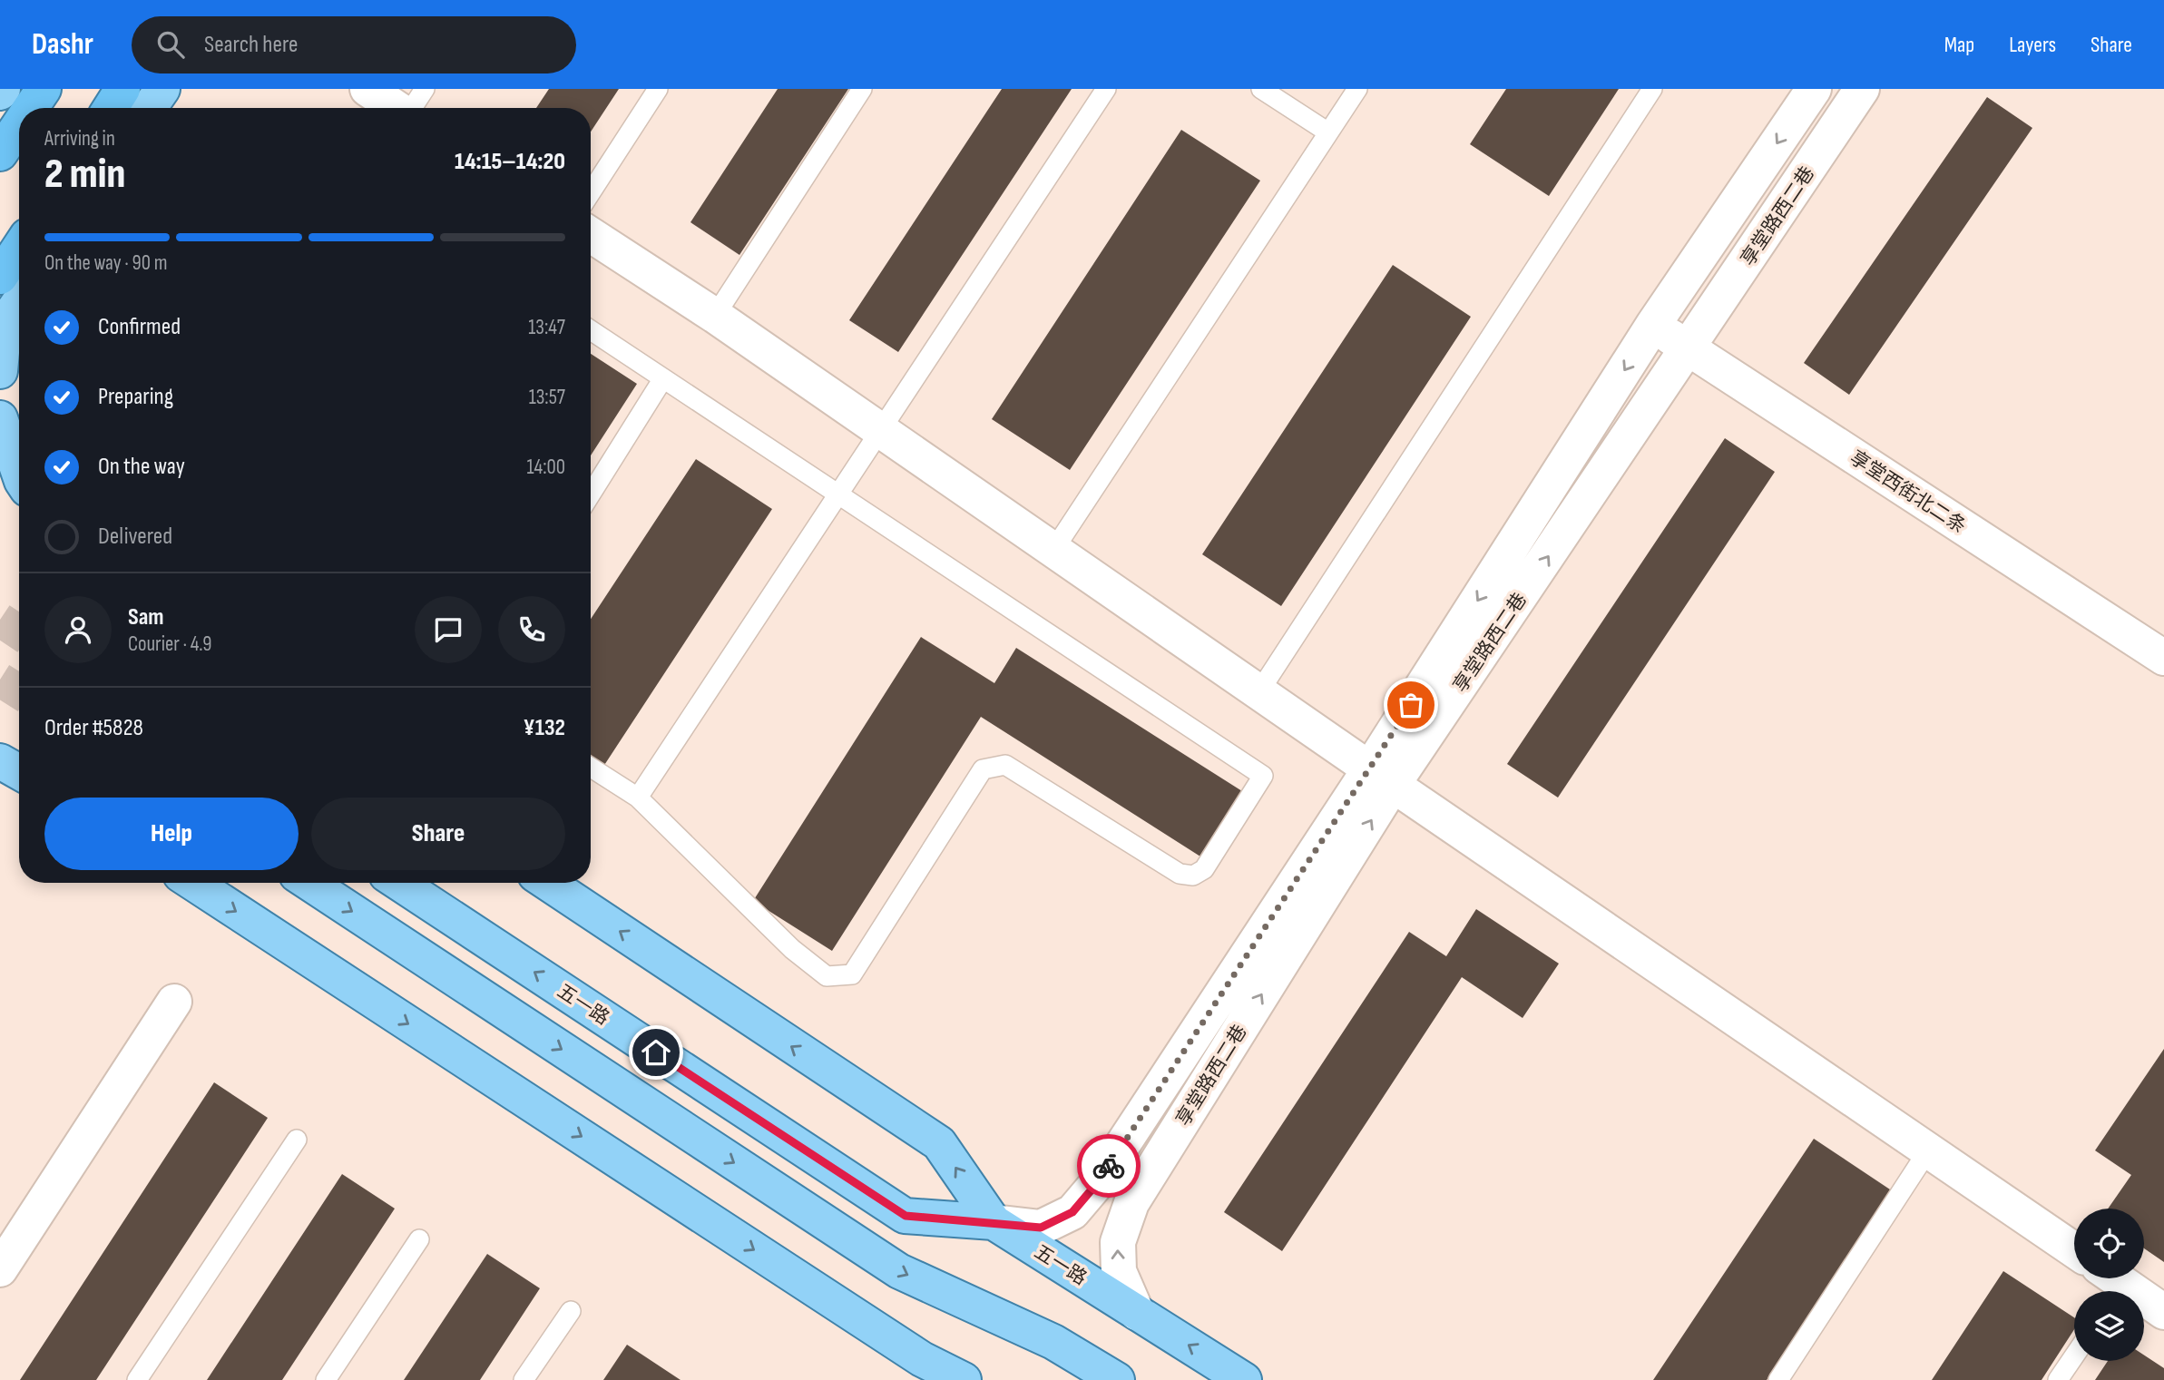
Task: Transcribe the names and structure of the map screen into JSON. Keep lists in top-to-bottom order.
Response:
{
  "streets": {
    "main road": ["五一路"],
    "street": ["享堂路西二巷", "享堂西街北二条"]
  },
  "crossings": [
    ["享堂路西二巷", "享堂西街北二条"],
    ["享堂路西二巷", "五一路"]
  ],
  "page": {
    "header": "Dashr",
    "search": "Search here",
    "nav": ["Map", "Layers", "Share"],
    "heading": ["2 min", "Arriving in", "14:15–14:20"],
    "panel": [
      "Sam",
      "Courier · 4.9",
      "Order #5828",
      "¥132"
    ],
    "bar": "On the way · 90 m",
    "list": [
      ["Confirmed", "13:47"],
      ["Preparing", "13:57"],
      ["On the way", "14:00"],
      "Delivered"
    ],
    "buttons": ["Help", "Share"]
  }
}
